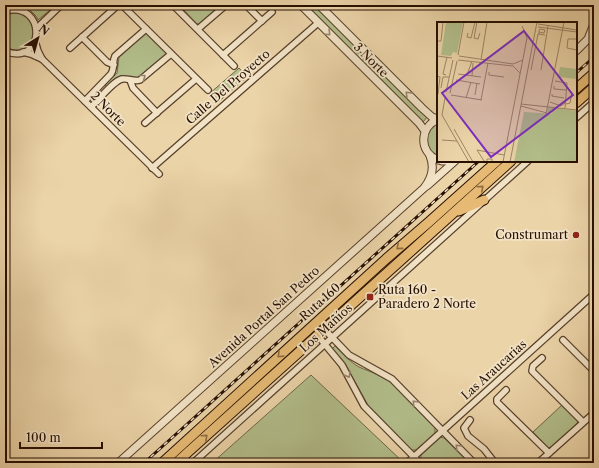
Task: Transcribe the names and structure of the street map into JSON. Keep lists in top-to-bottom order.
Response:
{
  "streets": {
    "highway": ["Ruta 160"],
    "street": [
      "3 Norte",
      "Calle Del Proyecto",
      "2 Norte",
      "Avenida Portal San Pedro",
      "Los Mañíos",
      "Las Araucarias"
    ]
  },
  "crossings": [
    ["3 Norte", "Calle Del Proyecto"],
    ["Calle Del Proyecto", "2 Norte"]
  ],
  "places": {
    "other": ["Construmart"],
    "transit": ["Ruta 160 - Paradero 2 Norte"]
  },
  "scale_bar": "100 m",
  "north": "top right"
}
